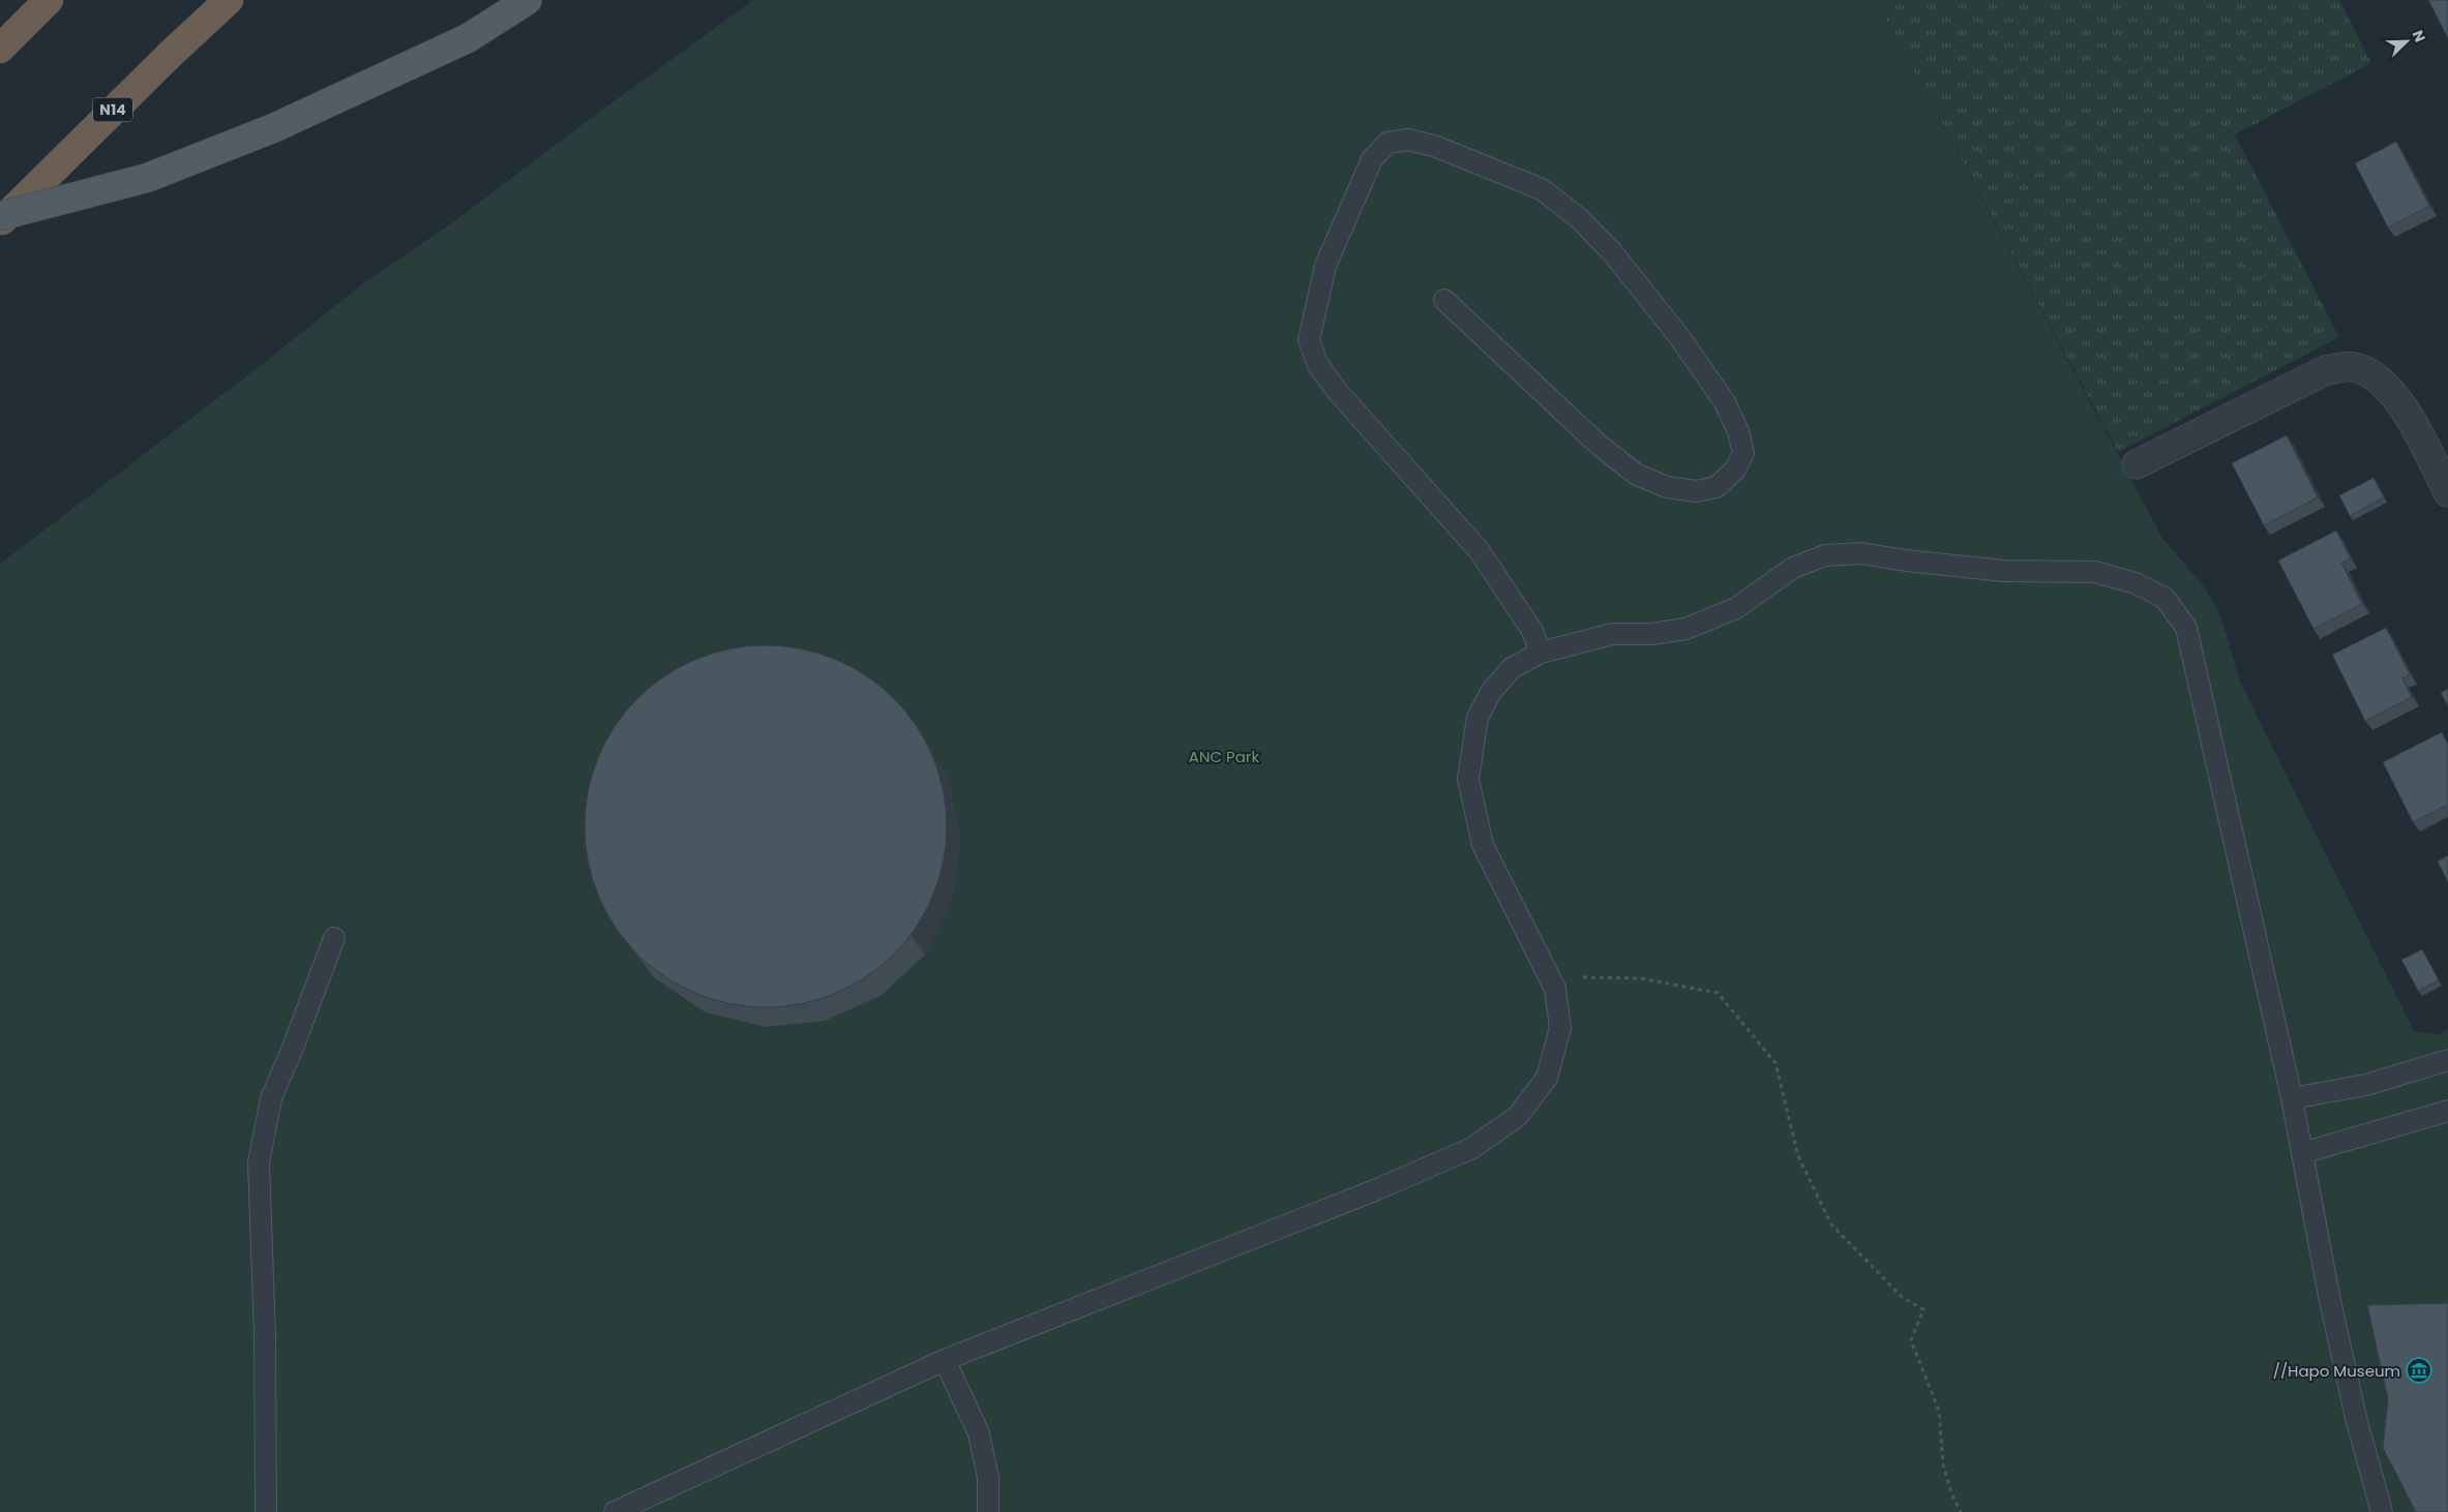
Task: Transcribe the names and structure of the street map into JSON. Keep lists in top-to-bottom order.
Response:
{
  "streets": {
    "highway": ["N14"]
  },
  "parks": ["ANC Park"],
  "places": {
    "museum": ["//Hapo Museum"]
  },
  "north": "top right"
}
